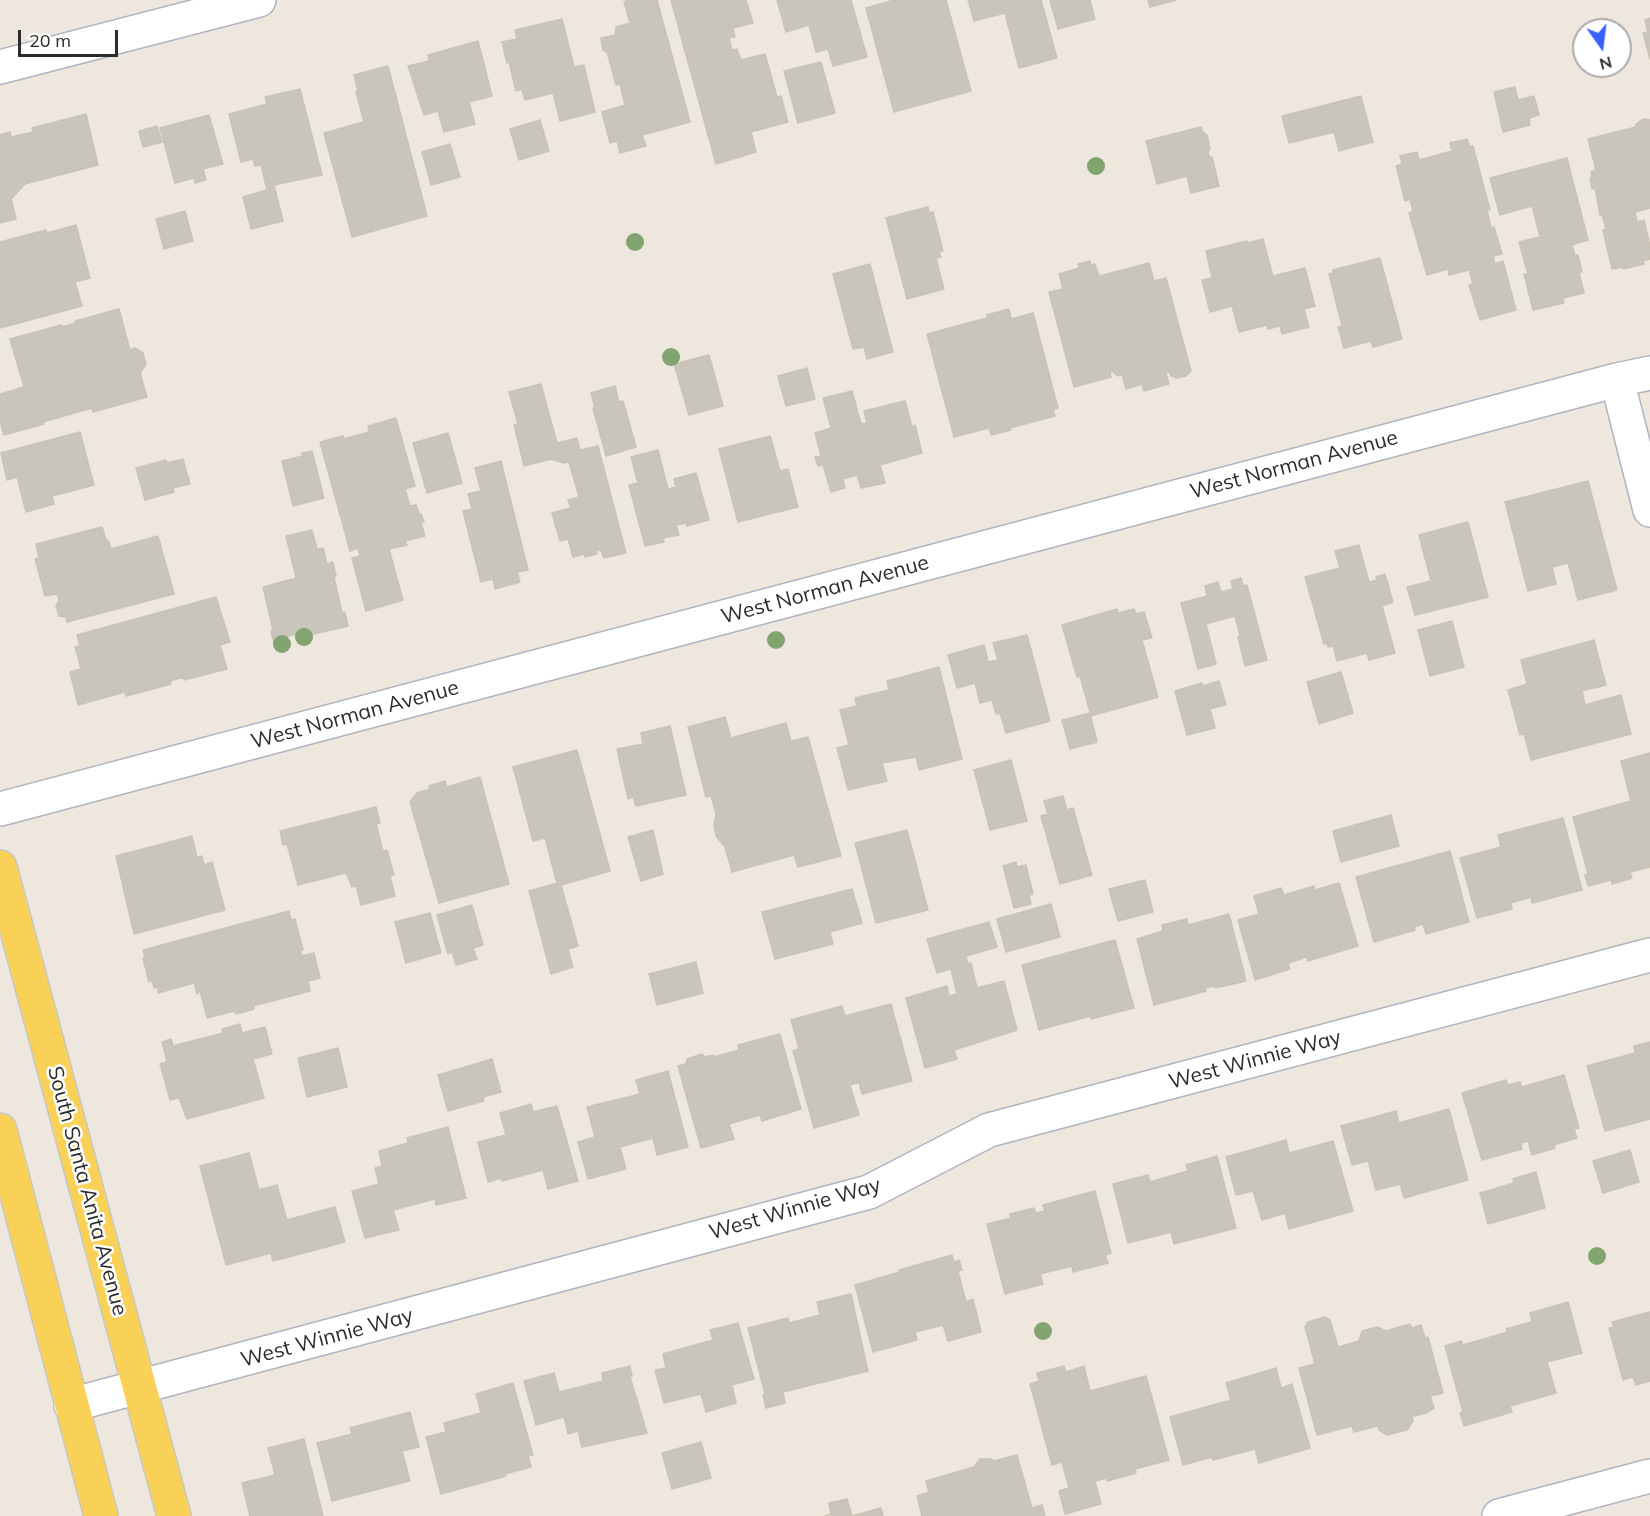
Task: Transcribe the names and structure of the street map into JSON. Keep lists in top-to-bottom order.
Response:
{
  "streets": {
    "main road": ["South Santa Anita Avenue"],
    "street": ["West Norman Avenue", "West Winnie Way"]
  },
  "crossings": [
    ["West Winnie Way", "South Santa Anita Avenue"]
  ],
  "scale_bar": "20 m",
  "north": "bottom"
}
